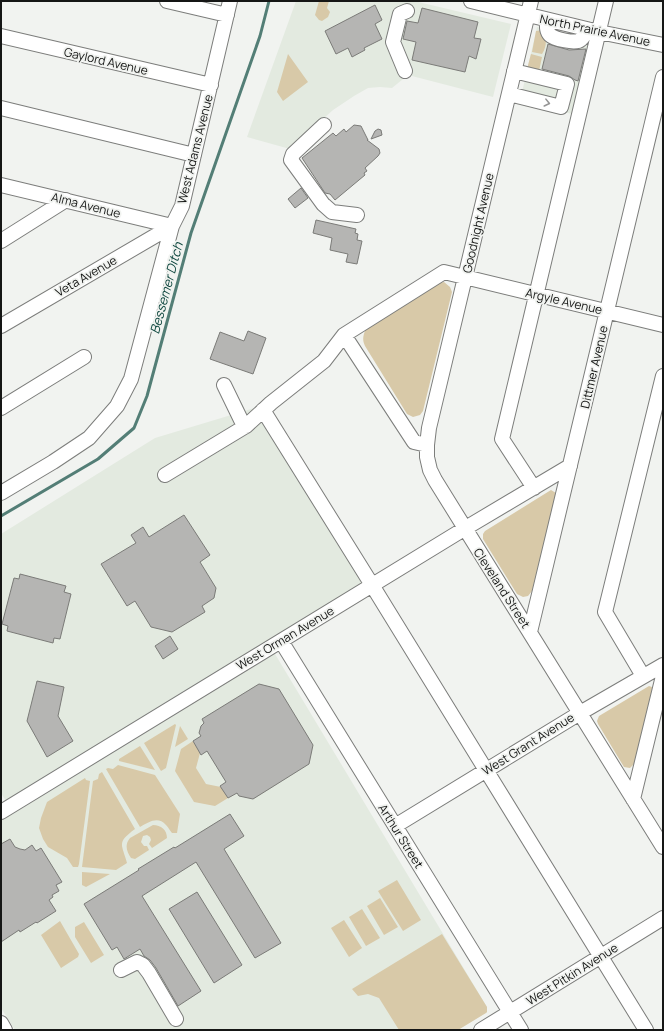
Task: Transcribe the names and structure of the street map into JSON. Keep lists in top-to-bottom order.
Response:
{
  "streets": {
    "street": [
      "North Prairie Avenue",
      "Gaylord Avenue",
      "West Adams Avenue",
      "Alma Avenue",
      "Goodnight Avenue",
      "Veta Avenue",
      "Argyle Avenue",
      "Dittmer Avenue",
      "Cleveland Street",
      "West Orman Avenue",
      "West Grant Avenue",
      "Arthur Street",
      "West Pitkin Avenue"
    ]
  },
  "crossings": [
    ["North Prairie Avenue", "Goodnight Avenue"],
    ["Gaylord Avenue", "West Adams Avenue"],
    ["West Adams Avenue", "Alma Avenue"],
    ["West Adams Avenue", "Veta Avenue"],
    ["Alma Avenue", "Veta Avenue"],
    ["Goodnight Avenue", "Argyle Avenue"],
    ["Goodnight Avenue", "Cleveland Street"],
    ["Argyle Avenue", "Dittmer Avenue"],
    ["Dittmer Avenue", "Cleveland Street"],
    ["Dittmer Avenue", "West Orman Avenue"],
    ["Cleveland Street", "West Orman Avenue"],
    ["Cleveland Street", "West Grant Avenue"],
    ["West Orman Avenue", "Arthur Street"],
    ["West Grant Avenue", "Arthur Street"],
    ["Arthur Street", "West Pitkin Avenue"]
  ],
  "water": ["Bessemer Ditch"]
}
